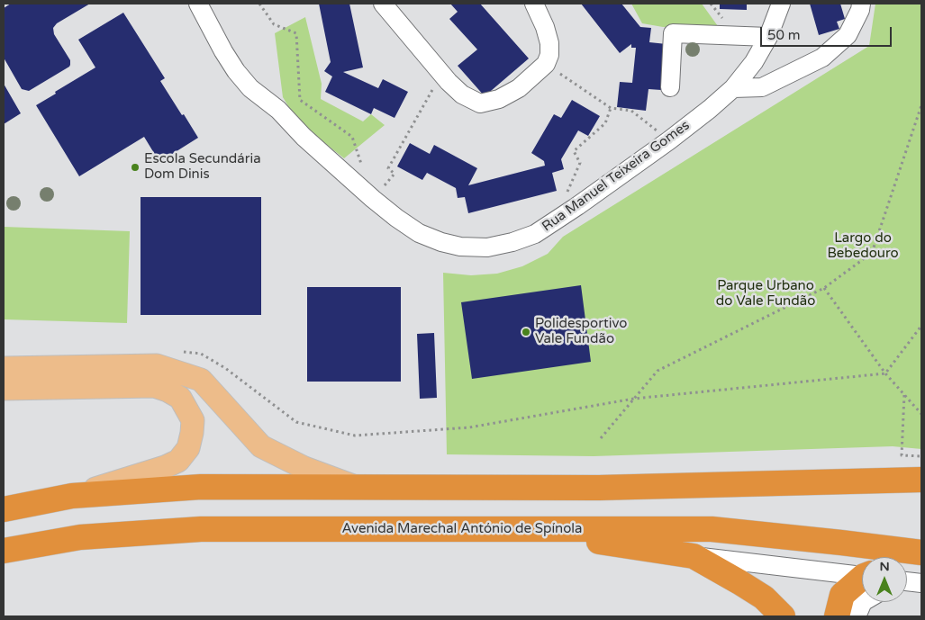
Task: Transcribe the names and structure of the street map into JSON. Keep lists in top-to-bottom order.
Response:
{
  "streets": {
    "highway": ["Avenida Marechal António de Spínola"],
    "street": ["Rua Manuel Teixeira Gomes"]
  },
  "parks": ["Largo do Bebedouro", "Parque Urbano do Vale Fundão"],
  "places": ["Escola Secundária Dom Dinis", "Polidesportivo Vale Fundão"],
  "scale_bar": "50 m",
  "north": "top"
}
